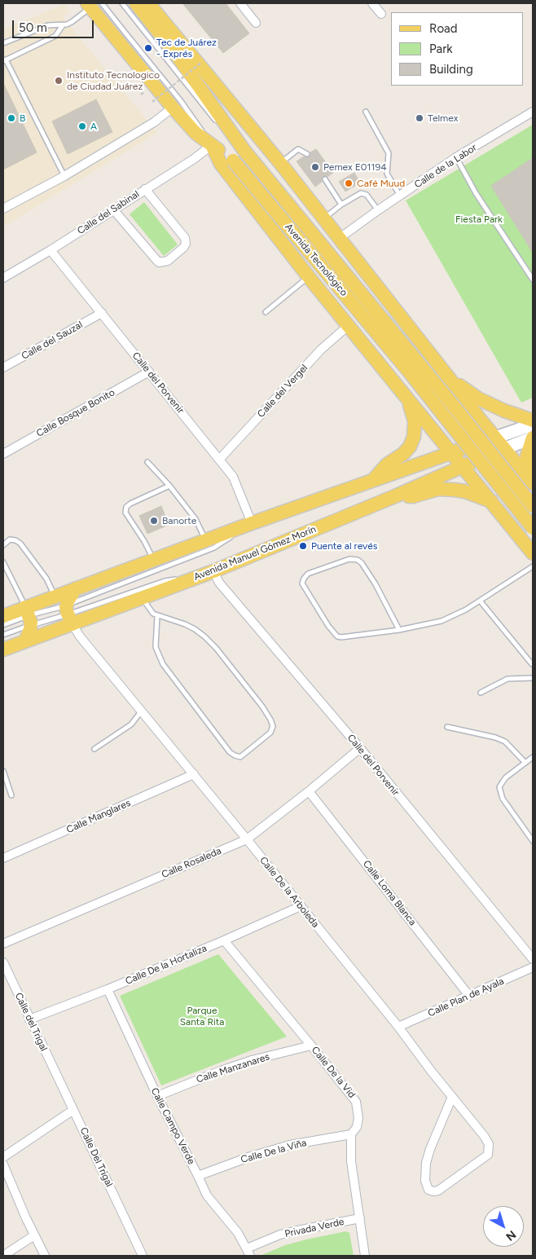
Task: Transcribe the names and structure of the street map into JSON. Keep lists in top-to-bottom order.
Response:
{
  "streets": {
    "main road": ["Avenida Tecnológico", "Avenida Manuel Gómez Morín"],
    "street": [
      "Calle de la Labor",
      "Calle del Sabinal",
      "Calle del Sauzal",
      "Calle del Porvenir",
      "Calle del Vergel",
      "Calle Bosque Bonito",
      "Calle Manglares",
      "Calle Rosaleda",
      "Calle De la Arboleda",
      "Calle Loma Blanca",
      "Calle De la Hortaliza",
      "Calle Plan de Ayala",
      "Calle del Trigal",
      "Calle Manzanares",
      "Calle De la Vid",
      "Calle Campo Verde",
      "Calle De la Viña",
      "Calle Del Trigal",
      "Privada Verde"
    ]
  },
  "crossings": [
    ["Calle del Sabinal", "Avenida Tecnológico"],
    ["Calle del Sabinal", "Calle del Porvenir"],
    ["Calle del Sauzal", "Calle del Porvenir"],
    ["Calle del Porvenir", "Calle del Vergel"],
    ["Calle del Porvenir", "Calle Bosque Bonito"],
    ["Calle del Porvenir", "Avenida Manuel Gómez Morín"],
    ["Calle del Porvenir", "Calle Rosaleda"],
    ["Avenida Manuel Gómez Morín", "Calle De la Arboleda"],
    ["Calle Manglares", "Calle De la Arboleda"],
    ["Calle Rosaleda", "Calle De la Arboleda"],
    ["Calle Rosaleda", "Calle Loma Blanca"],
    ["Calle De la Arboleda", "Calle De la Hortaliza"],
    ["Calle De la Arboleda", "Calle Plan de Ayala"],
    ["Calle Loma Blanca", "Calle Plan de Ayala"],
    ["Calle De la Hortaliza", "Calle del Trigal"],
    ["Calle De la Hortaliza", "Calle De la Vid"],
    ["Calle De la Hortaliza", "Calle Campo Verde"],
    ["Calle del Trigal", "Calle Del Trigal"],
    ["Calle Manzanares", "Calle De la Vid"],
    ["Calle Manzanares", "Calle Campo Verde"],
    ["Calle De la Vid", "Calle De la Viña"],
    ["Calle De la Vid", "Privada Verde"],
    ["Calle Campo Verde", "Calle De la Viña"],
    ["Calle Campo Verde", "Privada Verde"]
  ],
  "parks": ["Fiesta Park", "Parque Santa Rita"],
  "places": [
    "Tec de Juárez - Exprés",
    "Instituto Tecnologico de Ciudad Juárez",
    "B",
    "Telmex",
    "A",
    "Pemex E01194",
    "Café Muud",
    "Banorte",
    "Puente al revés"
  ],
  "legend": ["Road", "Park", "Building"],
  "scale_bar": "50 m",
  "north": "bottom right"
}
